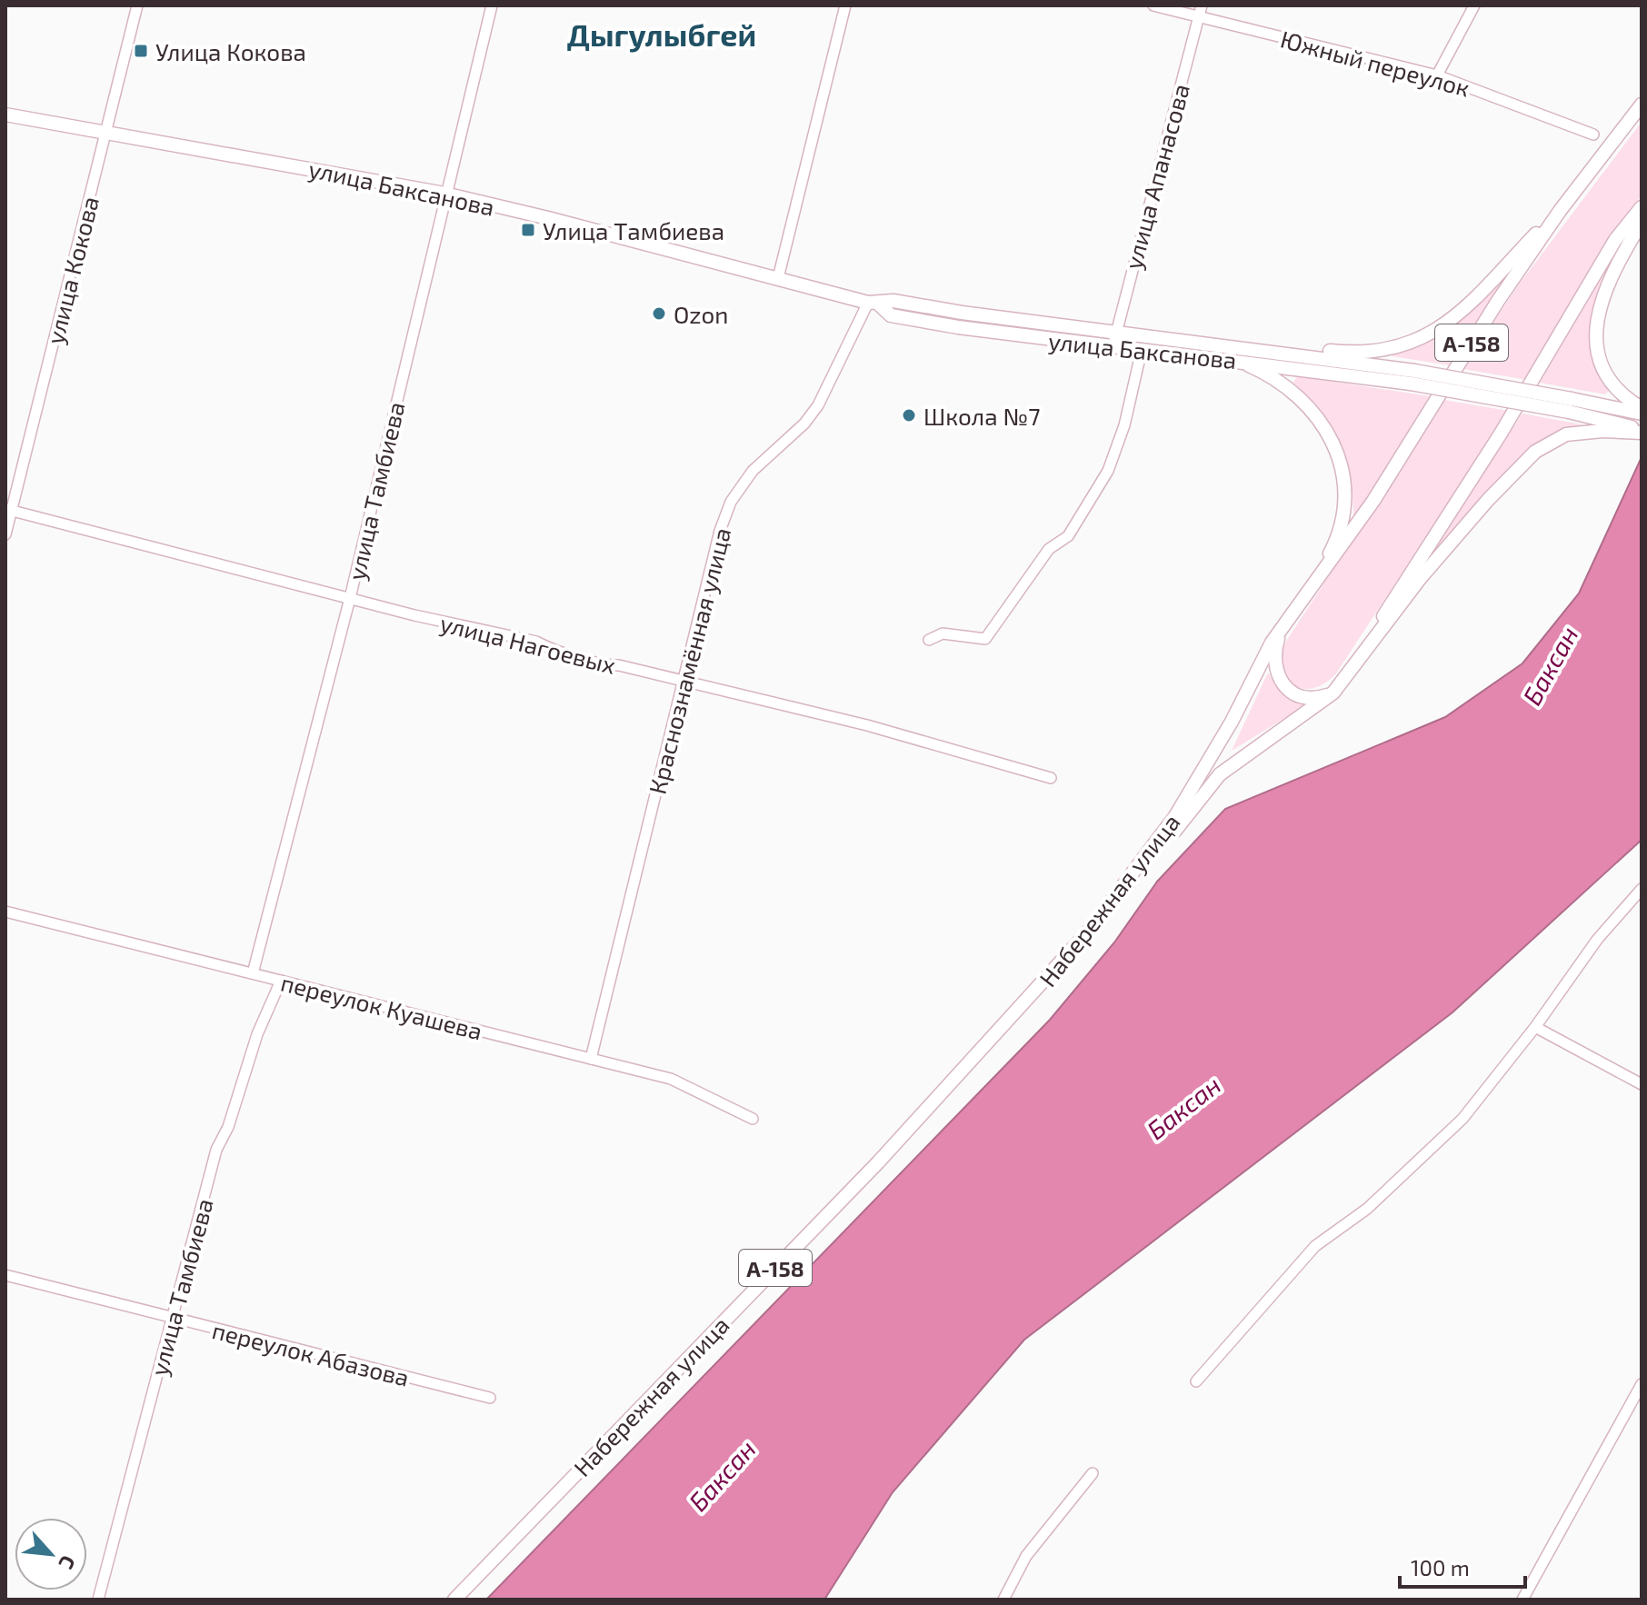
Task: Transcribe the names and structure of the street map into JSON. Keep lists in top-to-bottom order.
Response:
{
  "streets": {
    "main road": ["улица Баксанова", "А-158", "Набережная улица"],
    "street": [
      "Южный переулок",
      "улица Апанасова",
      "улица Кокова",
      "улица Тамбиева",
      "улица Нагоевых",
      "Краснознамённая улица",
      "переулок Куашева",
      "переулок Абазова"
    ]
  },
  "crossings": [
    ["Южный переулок", "улица Апанасова"],
    ["улица Апанасова", "улица Баксанова"],
    ["улица Баксанова", "улица Кокова"],
    ["улица Баксанова", "улица Тамбиева"],
    ["улица Баксанова", "Краснознамённая улица"],
    ["улица Кокова", "улица Нагоевых"],
    ["А-158", "Набережная улица"],
    ["улица Тамбиева", "улица Нагоевых"],
    ["улица Тамбиева", "переулок Куашева"],
    ["улица Тамбиева", "переулок Абазова"],
    ["улица Нагоевых", "Краснознамённая улица"],
    ["Краснознамённая улица", "переулок Куашева"]
  ],
  "districts": ["Дыгулыбгей"],
  "water": ["Баксан"],
  "places": {
    "transit": ["Улица Кокова", "Улица Тамбиева"],
    "other": ["Ozon", "Школа №7"]
  },
  "scale_bar": "100 m",
  "north": "bottom right"
}
